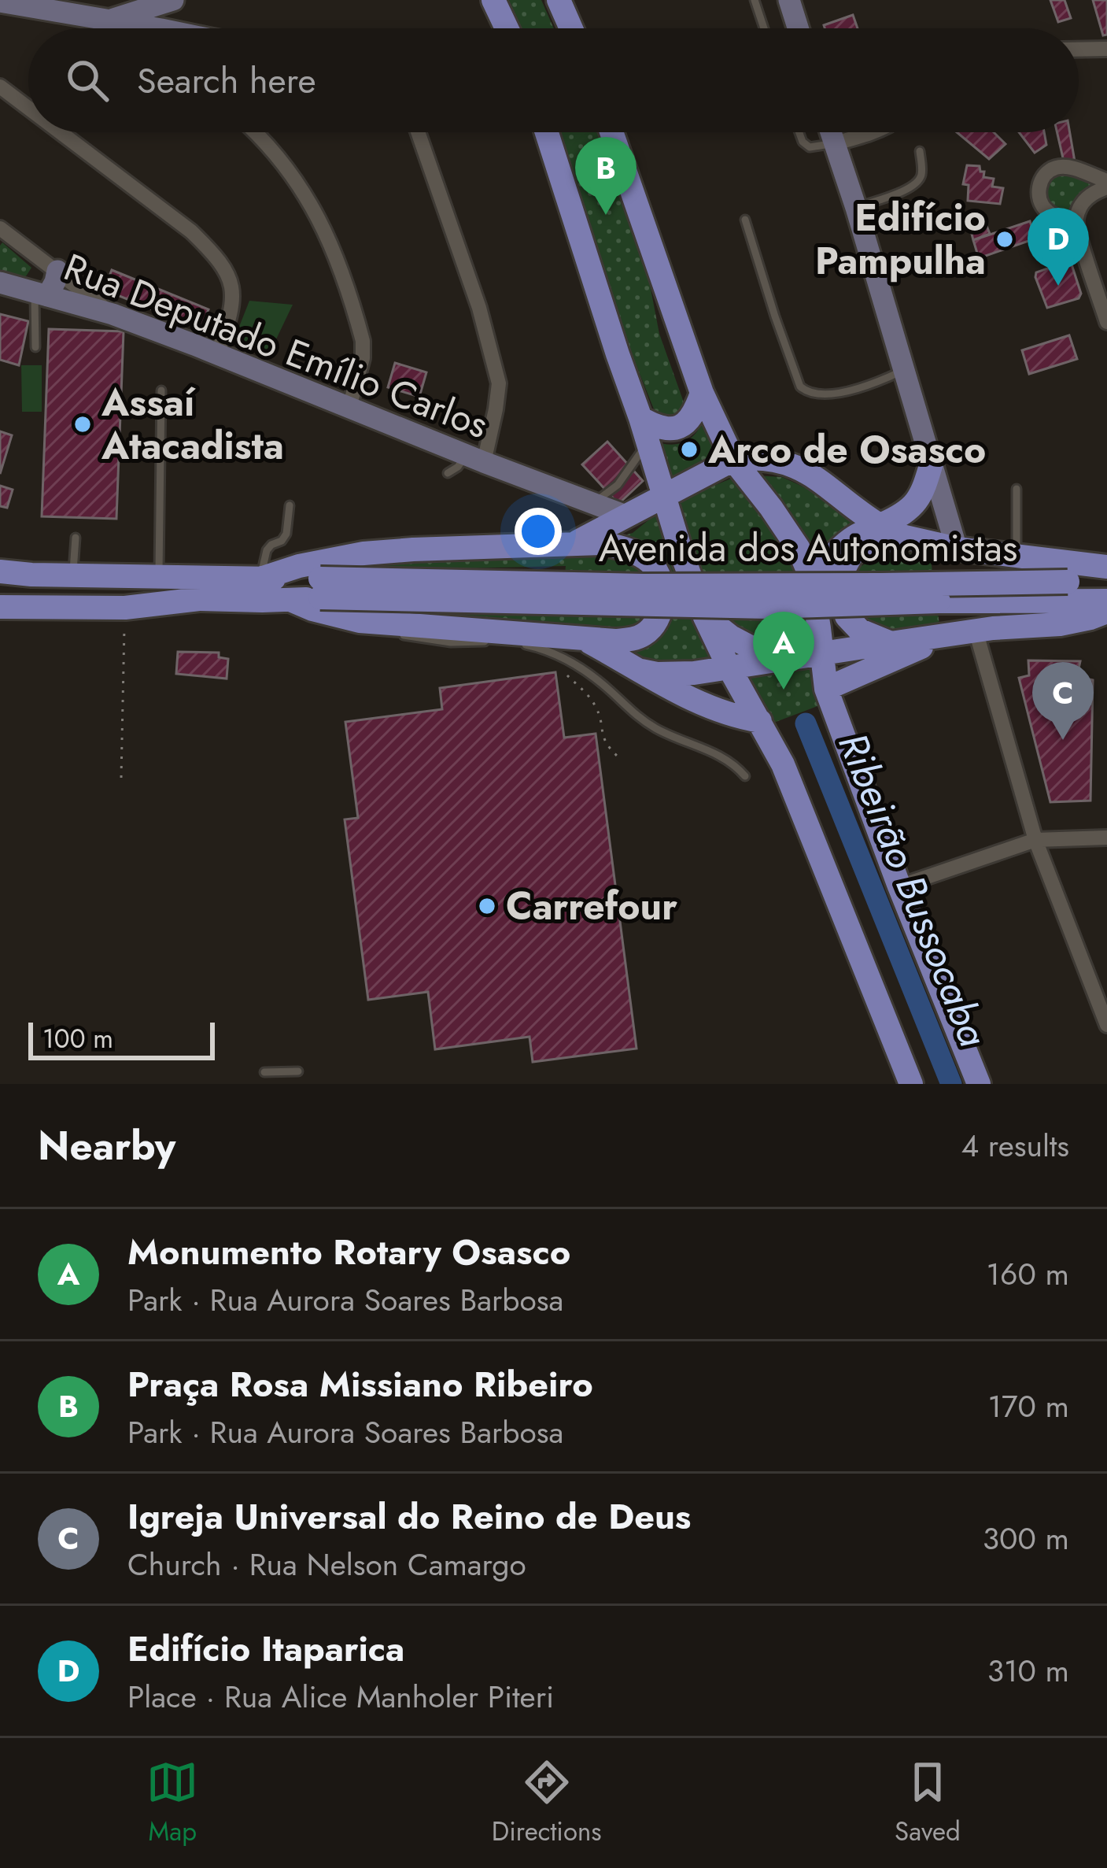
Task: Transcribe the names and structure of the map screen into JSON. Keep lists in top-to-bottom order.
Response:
{
  "streets": {
    "main road": ["Avenida dos Autonomistas"],
    "street": ["Rua Deputado Emílio Carlos"]
  },
  "water": ["Ribeirão Bussocaba"],
  "places": [
    "Edifício Pampulha",
    "Assaí Atacadista",
    "Arco de Osasco",
    "Carrefour"
  ],
  "scale_bar": "100 m",
  "page": {
    "search": "Search here",
    "pins": [
      "B",
      "D",
      "A",
      "C"
    ],
    "scale": "100 m",
    "heading": ["Nearby", "4 results"],
    "list": [
      {
        "mark": "A",
        "name": "Monumento Rotary Osasco",
        "note": "Park · Rua Aurora Soares Barbosa",
        "value": "160 m"
      },
      {
        "mark": "B",
        "name": "Praça Rosa Missiano Ribeiro",
        "note": "Park · Rua Aurora Soares Barbosa",
        "value": "170 m"
      },
      {
        "mark": "C",
        "name": "Igreja Universal do Reino de Deus",
        "note": "Church · Rua Nelson Camargo",
        "value": "300 m"
      },
      {
        "mark": "D",
        "name": "Edifício Itaparica",
        "note": "Place · Rua Alice Manholer Piteri",
        "value": "310 m"
      }
    ],
    "nav": ["Map", "Directions", "Saved"]
  }
}
